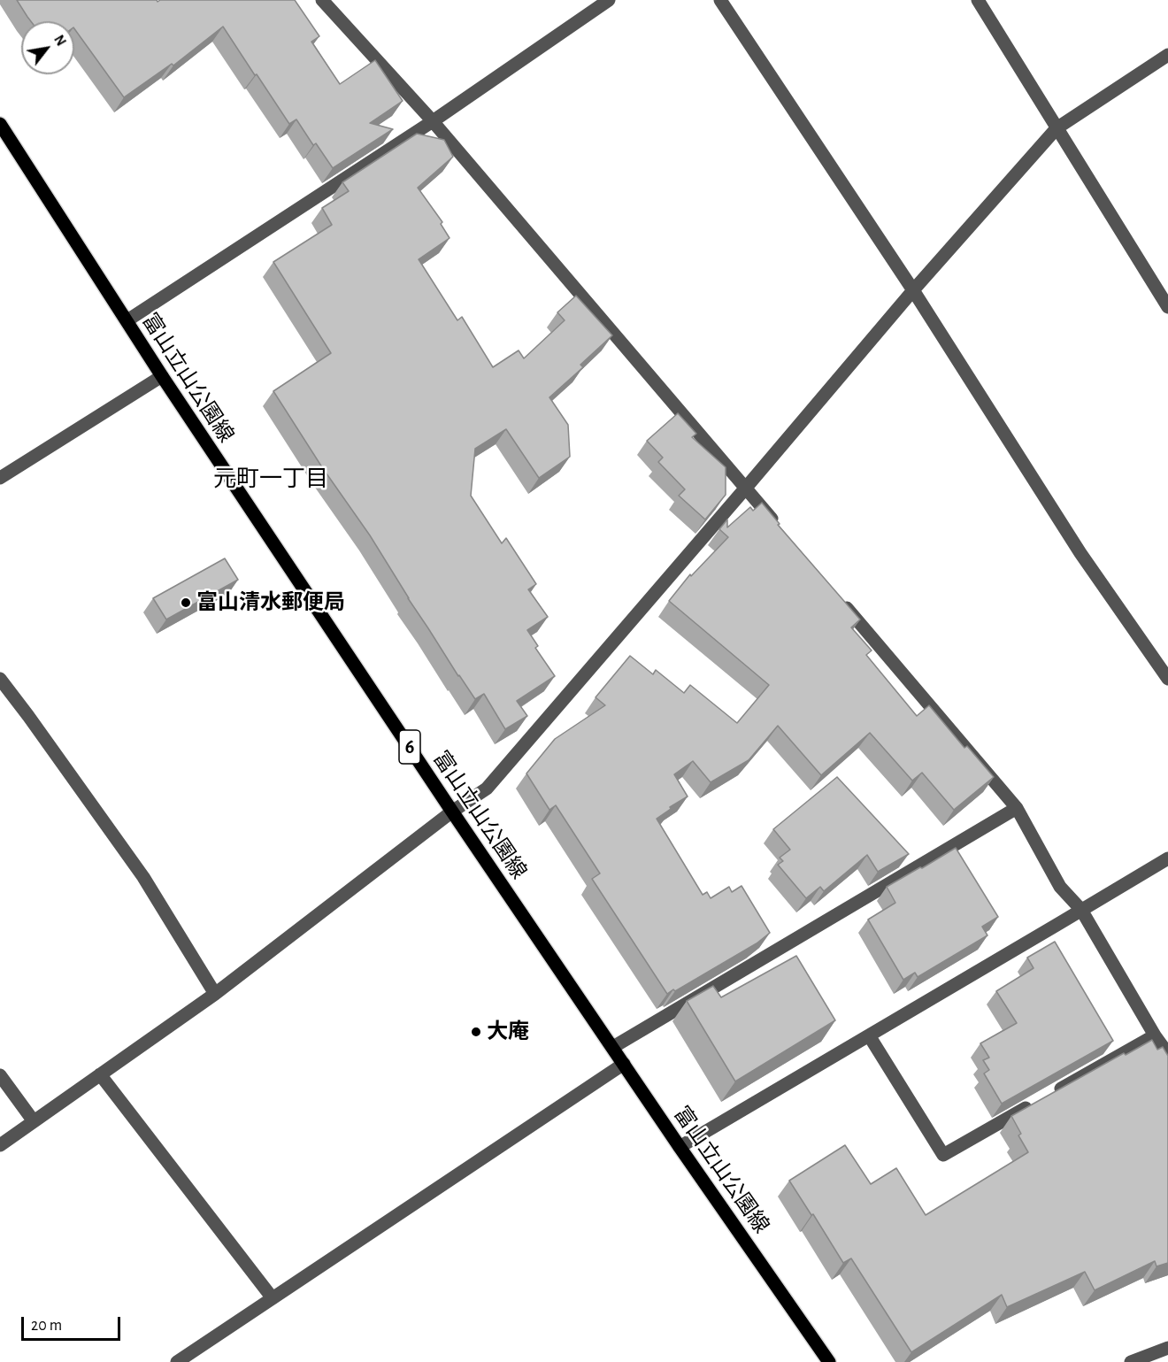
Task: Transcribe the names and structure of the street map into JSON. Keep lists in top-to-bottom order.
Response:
{
  "streets": {
    "main road": ["富山立山公園線", "6"]
  },
  "districts": ["元町一丁目"],
  "places": ["富山清水郵便局", "大庵"],
  "scale_bar": "20 m",
  "north": "top right"
}
